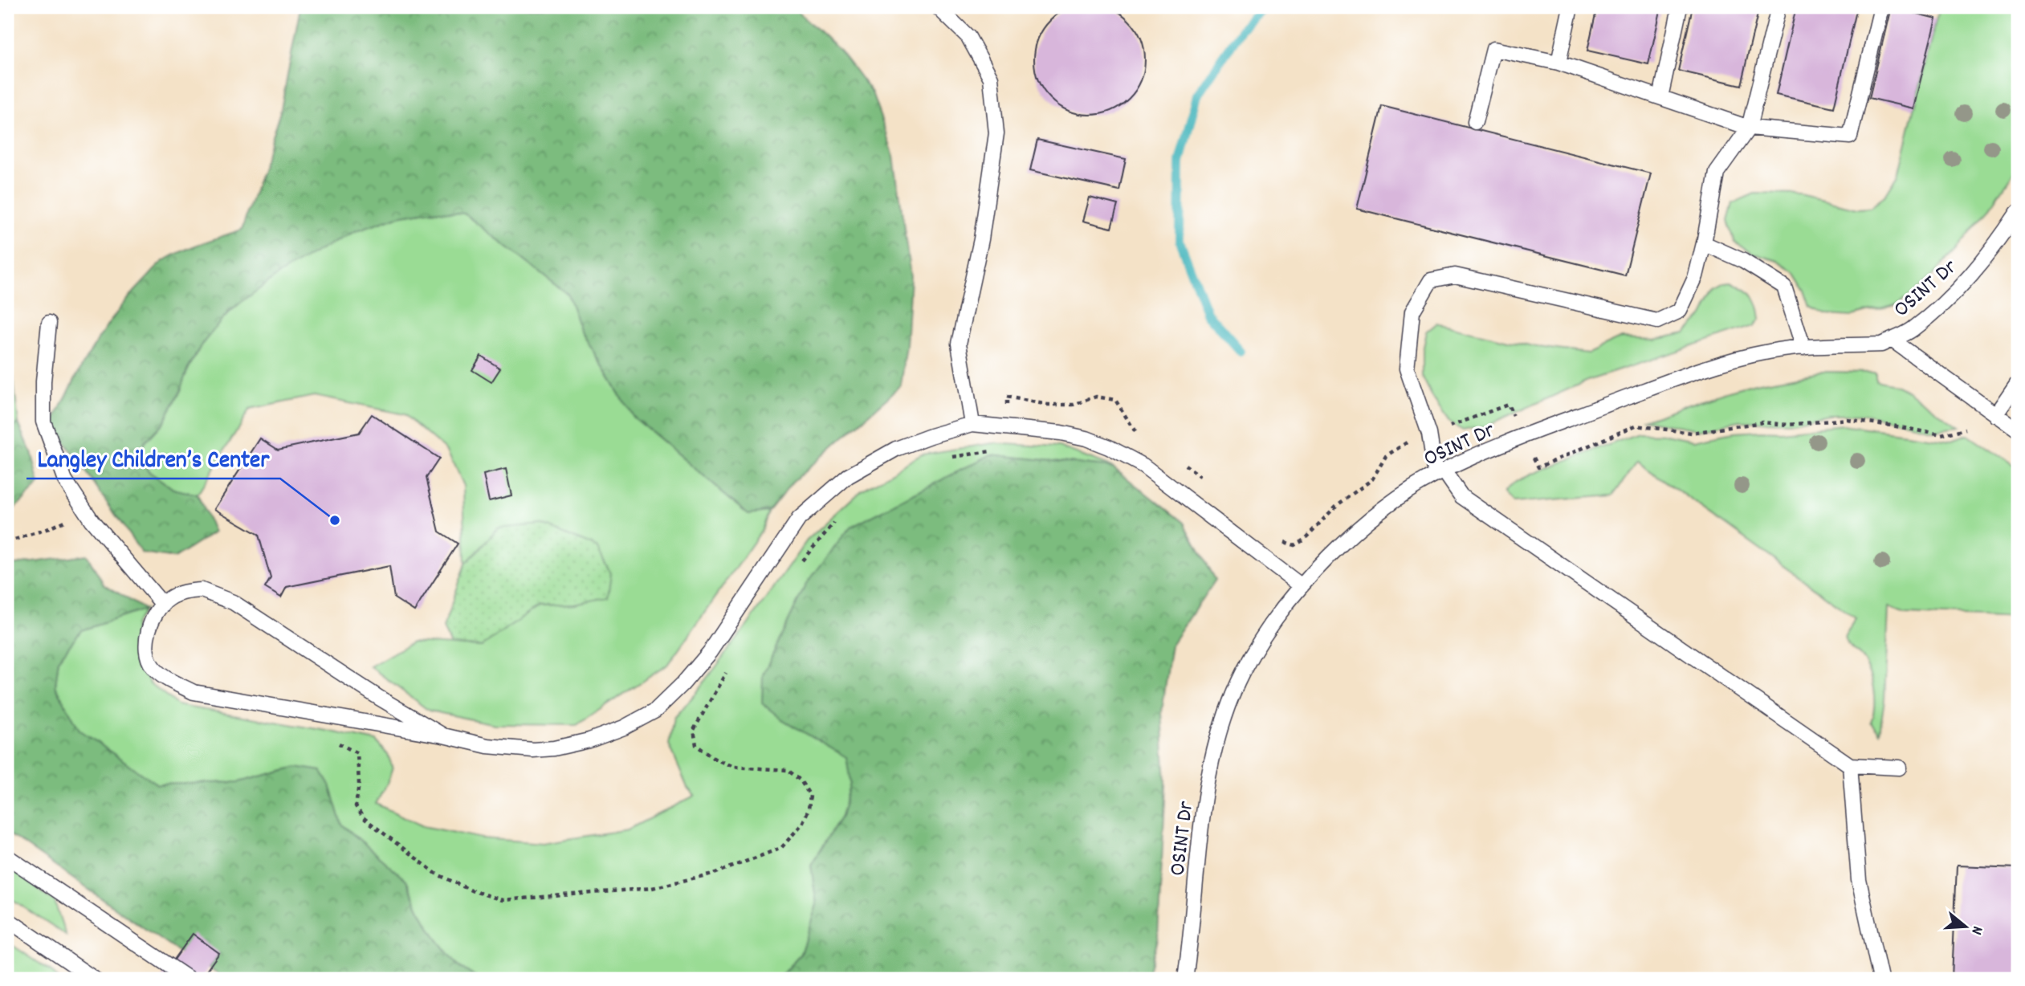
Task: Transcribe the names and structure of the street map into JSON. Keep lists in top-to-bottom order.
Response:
{
  "streets": {
    "lane": ["OSINT Dr"]
  },
  "places": ["Langley Children’s Center"],
  "north": "right"
}
